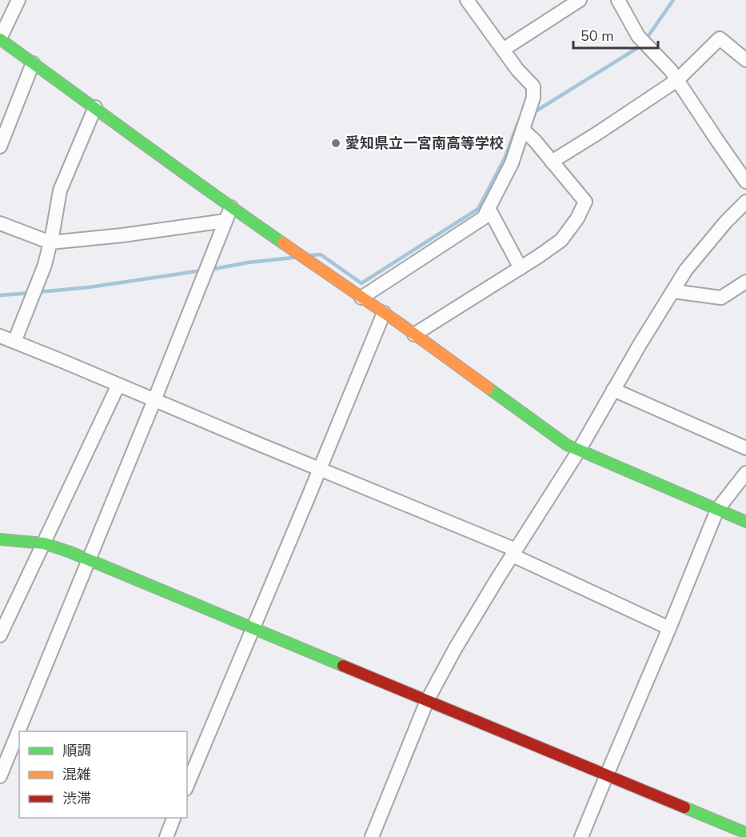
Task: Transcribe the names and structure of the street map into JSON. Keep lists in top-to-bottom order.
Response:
{
  "places": ["愛知県立一宮南高等学校"],
  "legend": ["順調", "混雑", "渋滞"],
  "scale_bar": "50 m"
}
